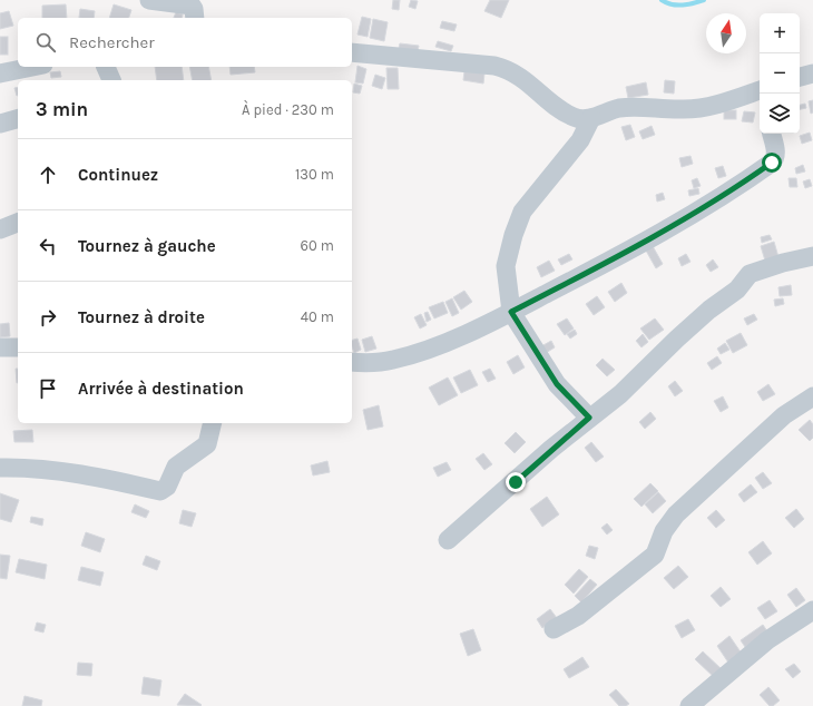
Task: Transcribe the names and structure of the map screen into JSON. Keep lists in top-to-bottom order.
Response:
{
  "north": "top",
  "page": {
    "map_buttons": ["+", "−"],
    "search": "Rechercher",
    "heading": ["3 min", "À pied · 230 m"],
    "list": [
      ["Continuez", "130 m"],
      ["Tournez à gauche", "60 m"],
      ["Tournez à droite", "40 m"],
      "Arrivée à destination"
    ]
  }
}
